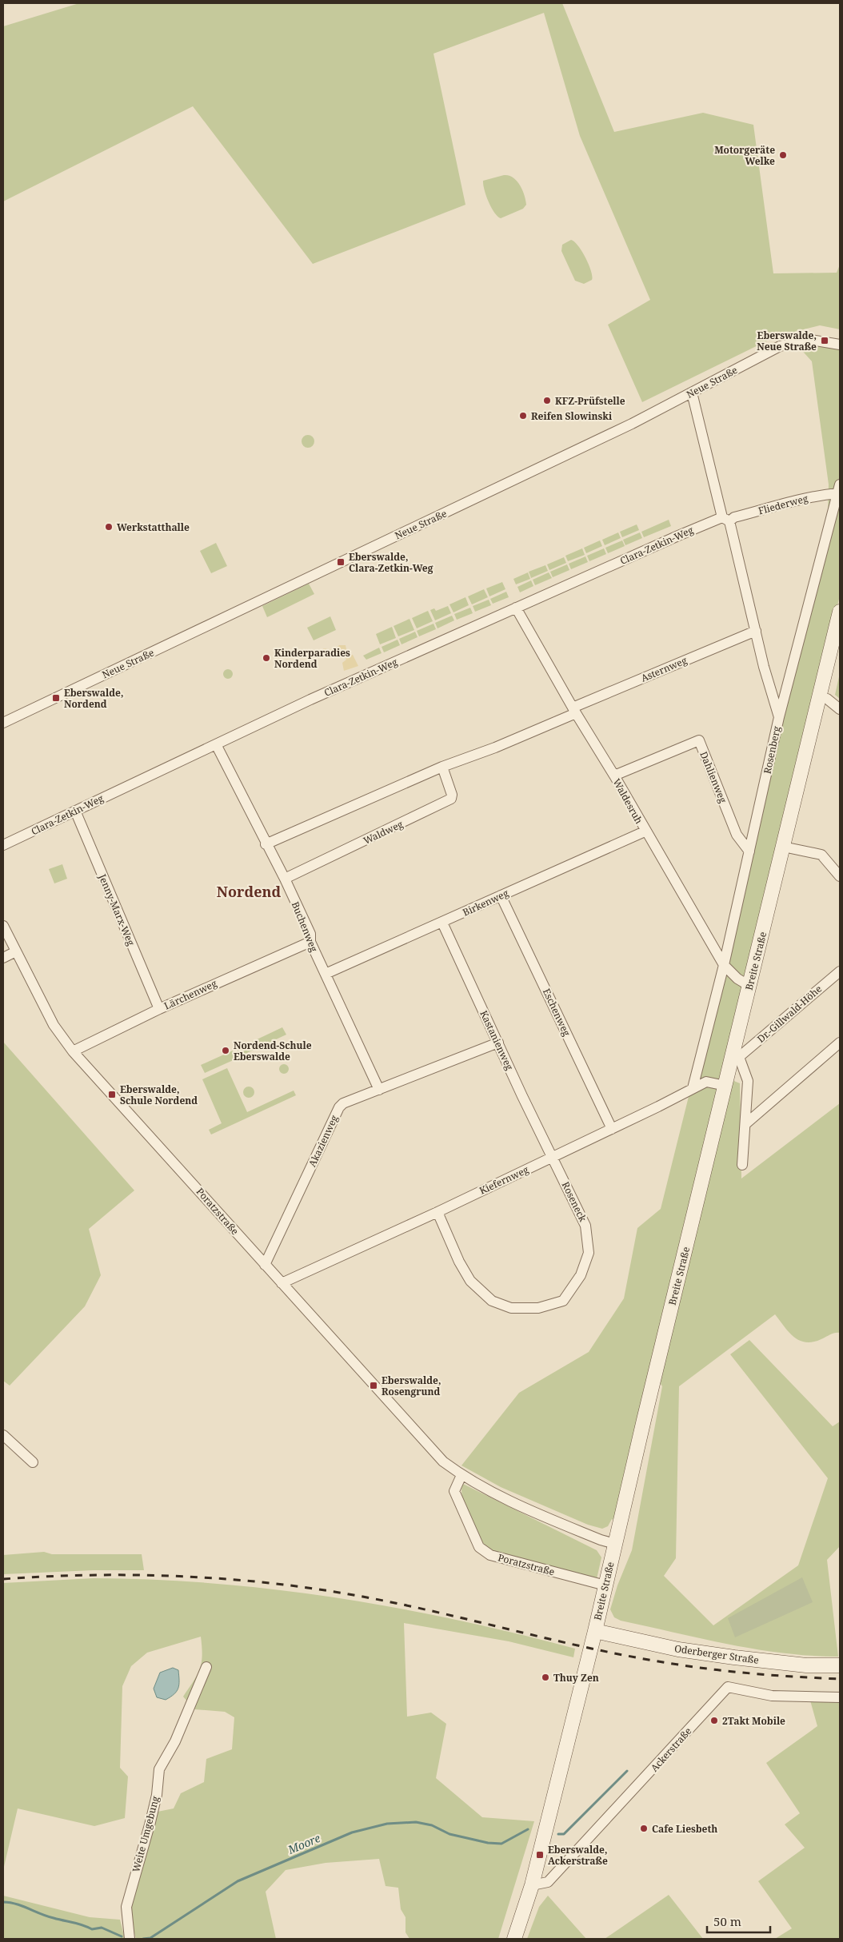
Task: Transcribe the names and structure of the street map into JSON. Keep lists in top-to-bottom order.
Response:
{
  "streets": {
    "main road": ["Breite Straße", "Oderberger Straße"],
    "street": [
      "Neue Straße",
      "Fliederweg",
      "Clara-Zetkin-Weg",
      "Asternweg",
      "Rosenberg",
      "Dahlienweg",
      "Waldesruh",
      "Waldweg",
      "Birkenweg",
      "Jenny-Marx-Weg",
      "Buchenweg",
      "Lärchenweg",
      "Eschenweg",
      "Dr.-Gillwald-Höhe",
      "Kastanienweg",
      "Akazienweg",
      "Kiefernweg",
      "Roseneck",
      "Poratzstraße",
      "Ackerstraße",
      "Weite Umgebung"
    ]
  },
  "crossings": [
    ["Neue Straße", "Rosenberg"],
    ["Fliederweg", "Clara-Zetkin-Weg"],
    ["Fliederweg", "Rosenberg"],
    ["Clara-Zetkin-Weg", "Rosenberg"],
    ["Clara-Zetkin-Weg", "Waldesruh"],
    ["Clara-Zetkin-Weg", "Jenny-Marx-Weg"],
    ["Clara-Zetkin-Weg", "Buchenweg"],
    ["Asternweg", "Rosenberg"],
    ["Asternweg", "Waldesruh"],
    ["Rosenberg", "Dahlienweg"],
    ["Rosenberg", "Waldesruh"],
    ["Rosenberg", "Kiefernweg"],
    ["Dahlienweg", "Waldesruh"],
    ["Waldesruh", "Birkenweg"],
    ["Waldesruh", "Breite Straße"],
    ["Waldweg", "Buchenweg"],
    ["Birkenweg", "Buchenweg"],
    ["Birkenweg", "Eschenweg"],
    ["Birkenweg", "Kastanienweg"],
    ["Jenny-Marx-Weg", "Lärchenweg"],
    ["Buchenweg", "Lärchenweg"],
    ["Buchenweg", "Akazienweg"],
    ["Breite Straße", "Dr.-Gillwald-Höhe"],
    ["Breite Straße", "Kiefernweg"],
    ["Breite Straße", "Poratzstraße"],
    ["Breite Straße", "Oderberger Straße"],
    ["Breite Straße", "Ackerstraße"],
    ["Lärchenweg", "Poratzstraße"],
    ["Eschenweg", "Kiefernweg"],
    ["Kastanienweg", "Akazienweg"],
    ["Kastanienweg", "Kiefernweg"],
    ["Kastanienweg", "Roseneck"],
    ["Akazienweg", "Poratzstraße"],
    ["Kiefernweg", "Roseneck"],
    ["Kiefernweg", "Poratzstraße"]
  ],
  "districts": ["Nordend"],
  "water": ["Moore"],
  "places": {
    "other": [
      "Motorgeräte Welke",
      "KFZ-Prüfstelle",
      "Reifen Slowinski",
      "Werkstatthalle",
      "Kinderparadies Nordend",
      "Nordend-Schule Eberswalde",
      "Thuy Zen",
      "2Takt Mobile",
      "Cafe Liesbeth"
    ],
    "transit": [
      "Eberswalde, Neue Straße",
      "Eberswalde, Clara-Zetkin-Weg",
      "Eberswalde, Nordend",
      "Eberswalde, Schule Nordend",
      "Eberswalde, Rosengrund",
      "Eberswalde, Ackerstraße"
    ]
  },
  "scale_bar": "50 m"
}
